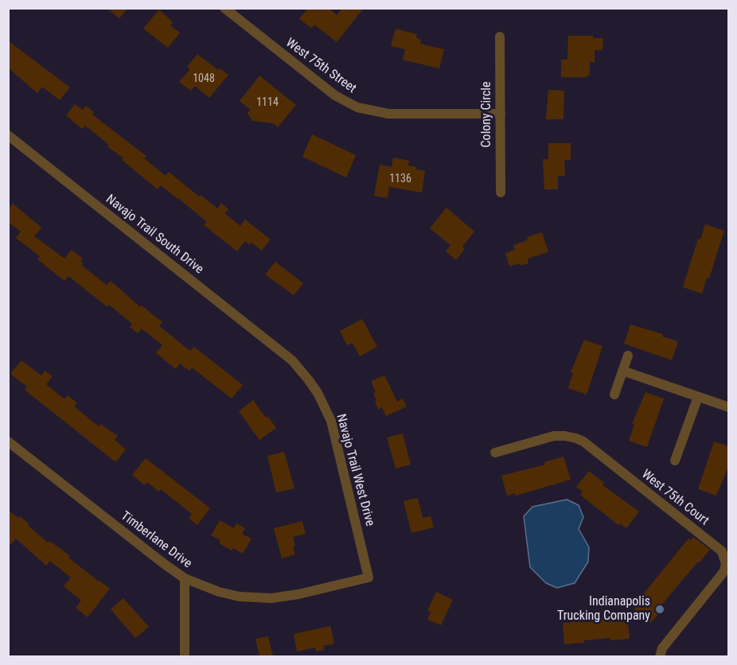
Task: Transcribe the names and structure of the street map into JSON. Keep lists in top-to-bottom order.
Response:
{
  "streets": {
    "street": [
      "West 75th Street",
      "Colony Circle",
      "Navajo Trail South Drive",
      "Navajo Trail West Drive",
      "West 75th Court",
      "Timberlane Drive"
    ]
  },
  "crossings": [
    ["West 75th Street", "Colony Circle"],
    ["Navajo Trail South Drive", "Navajo Trail West Drive"],
    ["Navajo Trail West Drive", "Timberlane Drive"]
  ],
  "places": ["Indianapolis Trucking Company"],
  "house_numbers": ["1048", "1114", "1136"]
}
